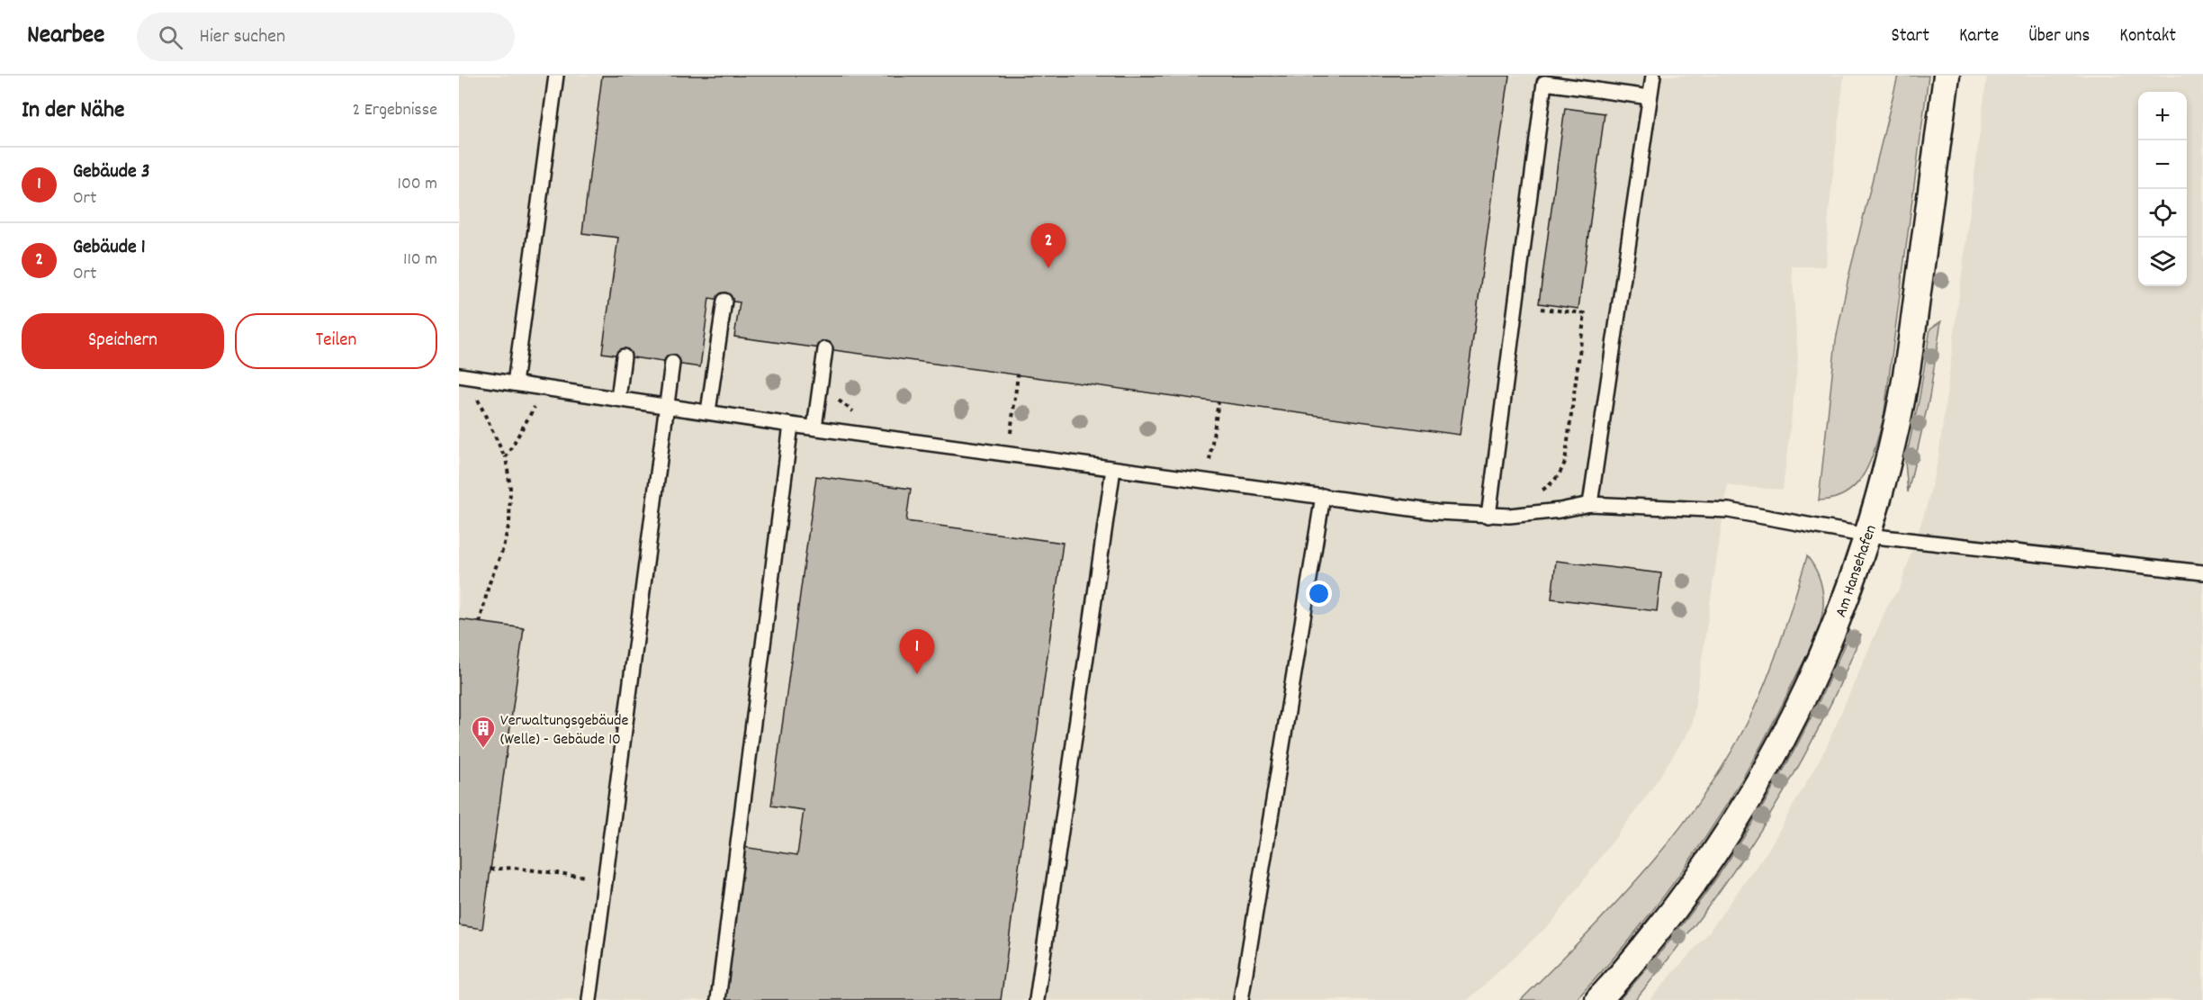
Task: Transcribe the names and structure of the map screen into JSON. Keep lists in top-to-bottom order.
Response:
{
  "streets": {
    "street": ["Am Hansehafen"]
  },
  "places": {
    "building": ["Verwaltungsgebäude (Welle) - Gebäude 10"]
  },
  "page": {
    "header": "Nearbee",
    "search": "Hier suchen",
    "nav": [
      "Start",
      "Karte",
      "Über uns",
      "Kontakt"
    ],
    "heading": ["In der Nähe", "2 Ergebnisse"],
    "map_buttons": ["+", "−"],
    "list": [
      {
        "mark": "1",
        "name": "Gebäude 3",
        "note": "Ort",
        "value": "100 m"
      },
      {
        "mark": "2",
        "name": "Gebäude 1",
        "note": "Ort",
        "value": "110 m"
      }
    ],
    "pins": ["2", "1"],
    "buttons": ["Speichern", "Teilen"]
  }
}
